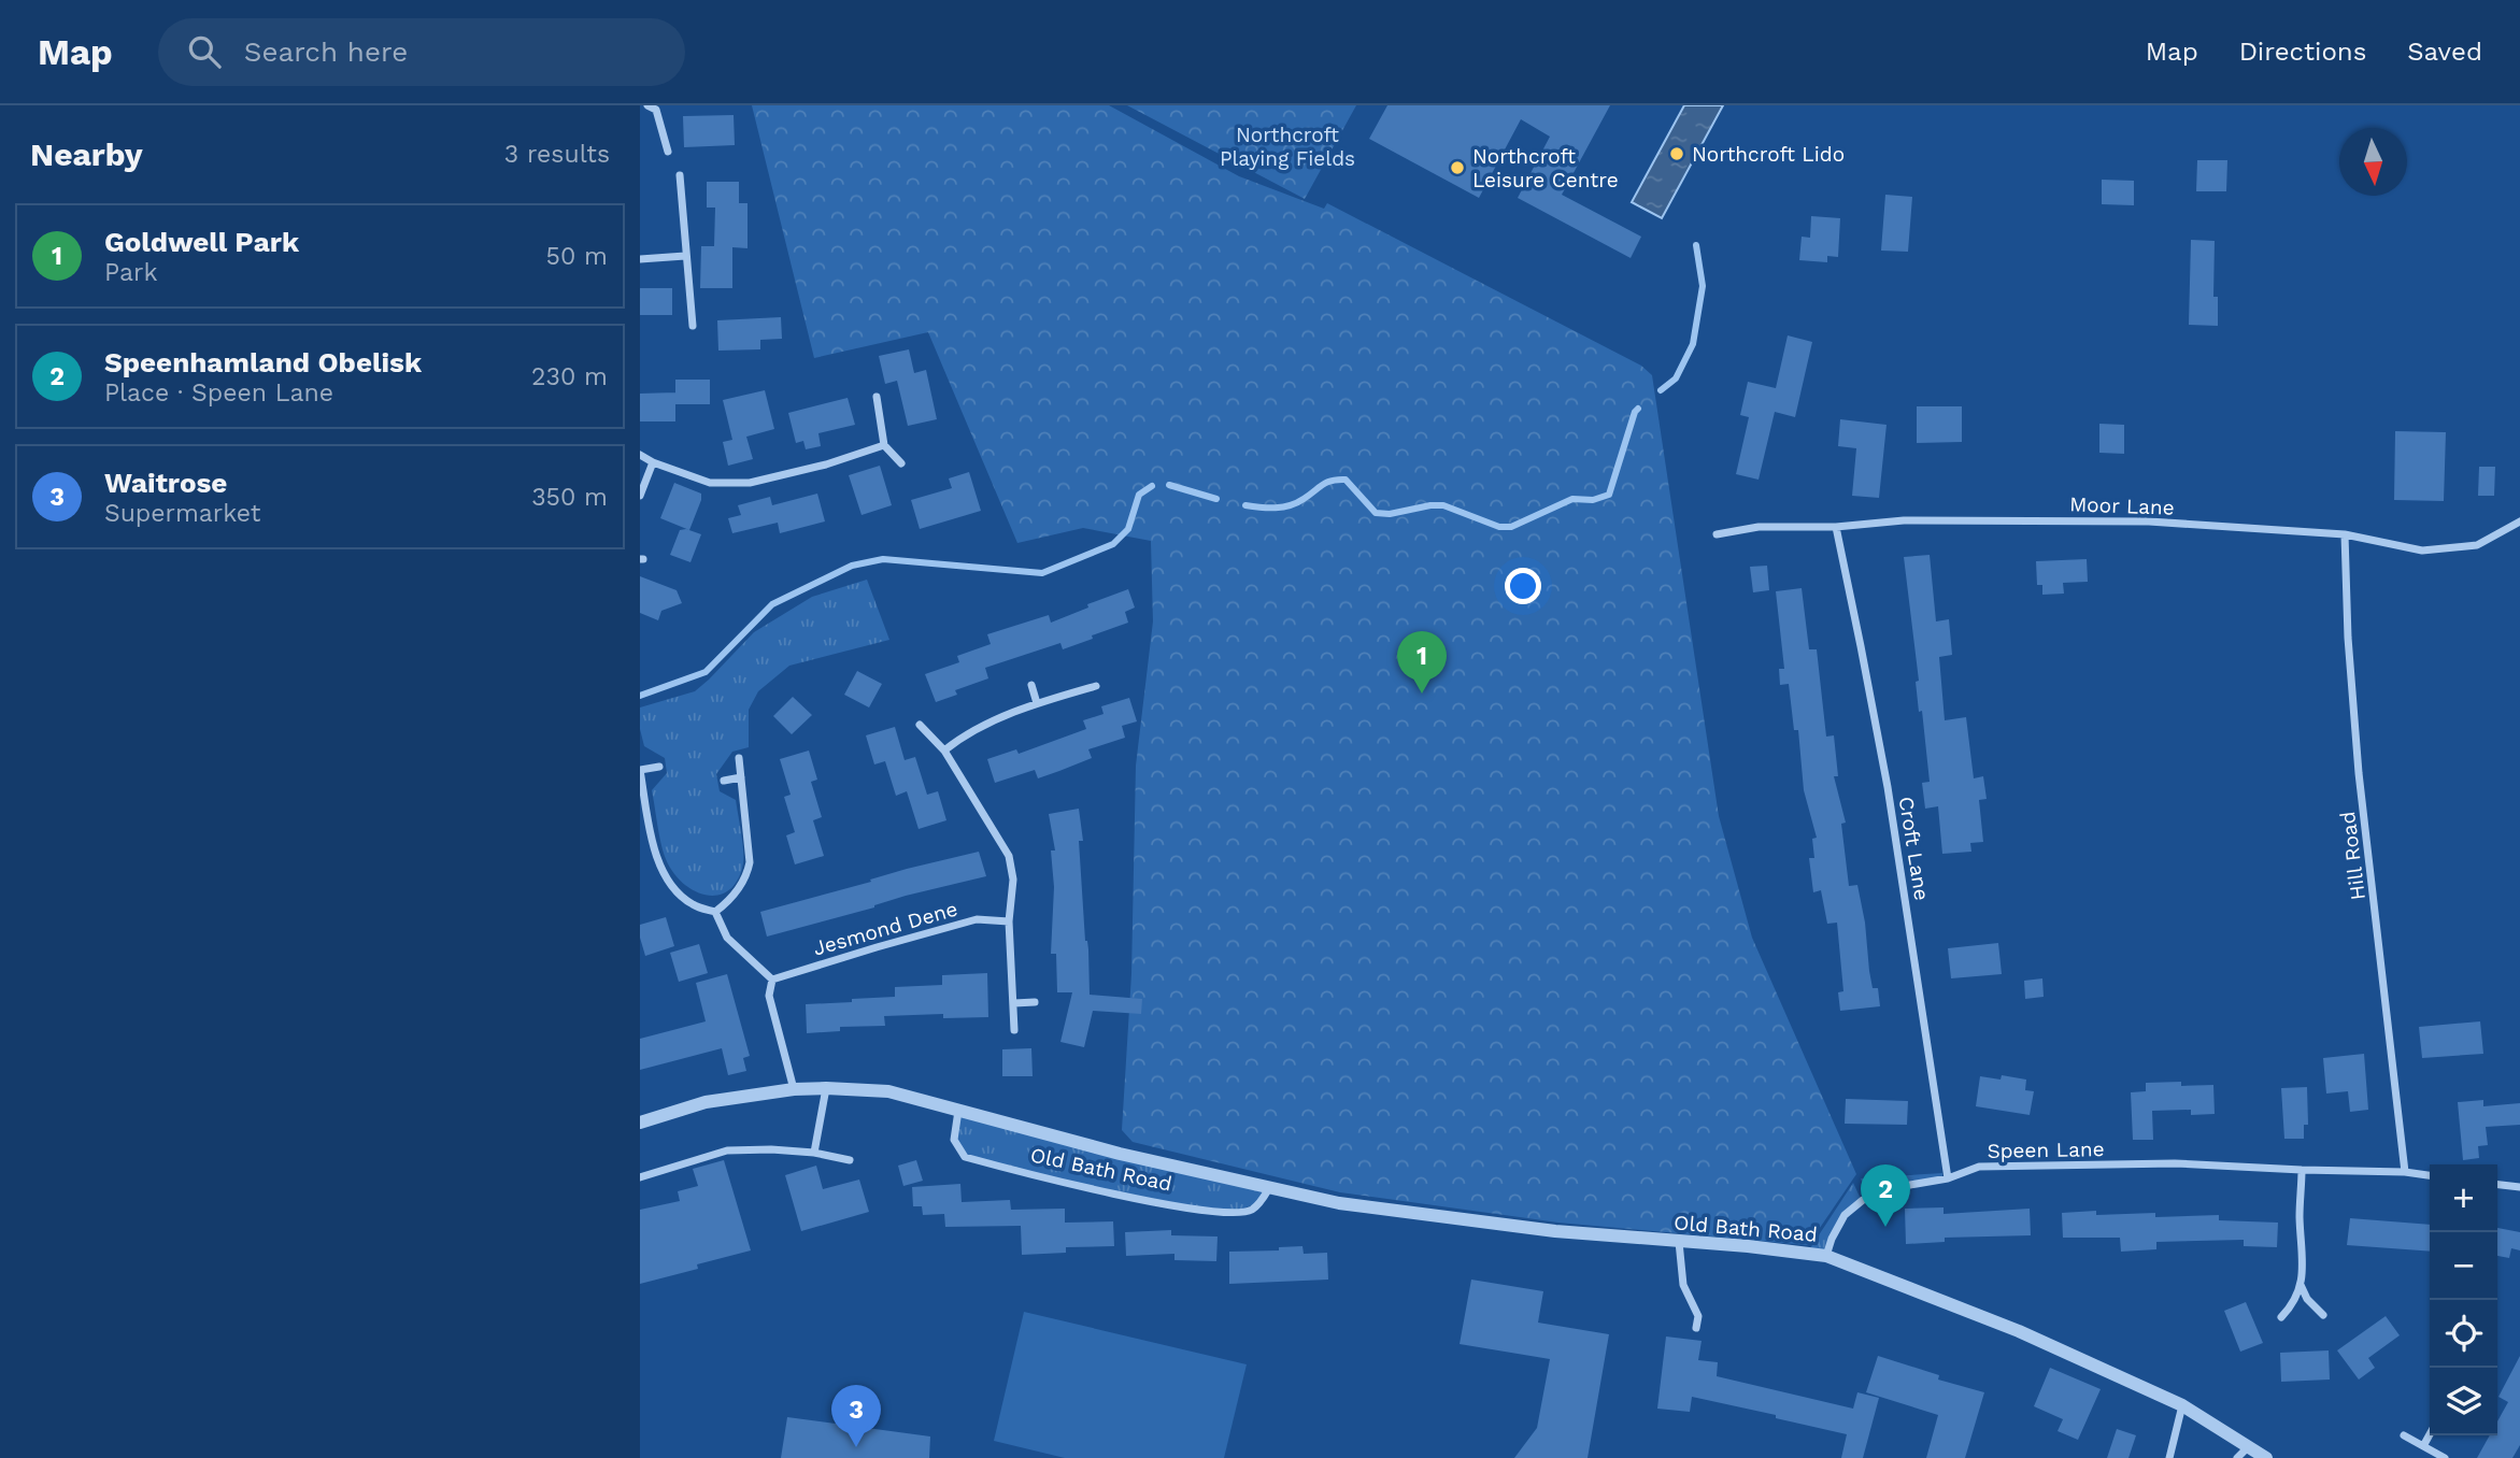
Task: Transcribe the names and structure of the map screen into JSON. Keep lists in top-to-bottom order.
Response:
{
  "streets": {
    "street": [
      "Moor Lane",
      "Croft Lane",
      "Hill Road",
      "Jesmond Dene",
      "Speen Lane",
      "Old Bath Road"
    ]
  },
  "crossings": [
    ["Moor Lane", "Croft Lane"],
    ["Moor Lane", "Hill Road"],
    ["Croft Lane", "Speen Lane"],
    ["Hill Road", "Speen Lane"],
    ["Speen Lane", "Old Bath Road"]
  ],
  "parks": ["Northcroft Playing Fields"],
  "places": ["Northcroft Lido", "Northcroft Leisure Centre"],
  "north": "bottom",
  "page": {
    "header": "Map",
    "search": "Search here",
    "nav": ["Map", "Directions", "Saved"],
    "heading": ["Nearby", "3 results"],
    "list": [
      {
        "mark": "1",
        "name": "Goldwell Park",
        "note": "Park",
        "value": "50 m"
      },
      {
        "mark": "2",
        "name": "Speenhamland Obelisk",
        "note": "Place · Speen Lane",
        "value": "230 m"
      },
      {
        "mark": "3",
        "name": "Waitrose",
        "note": "Supermarket",
        "value": "350 m"
      }
    ],
    "pins": ["1", "2", "3"],
    "map_buttons": ["+", "−"]
  }
}
